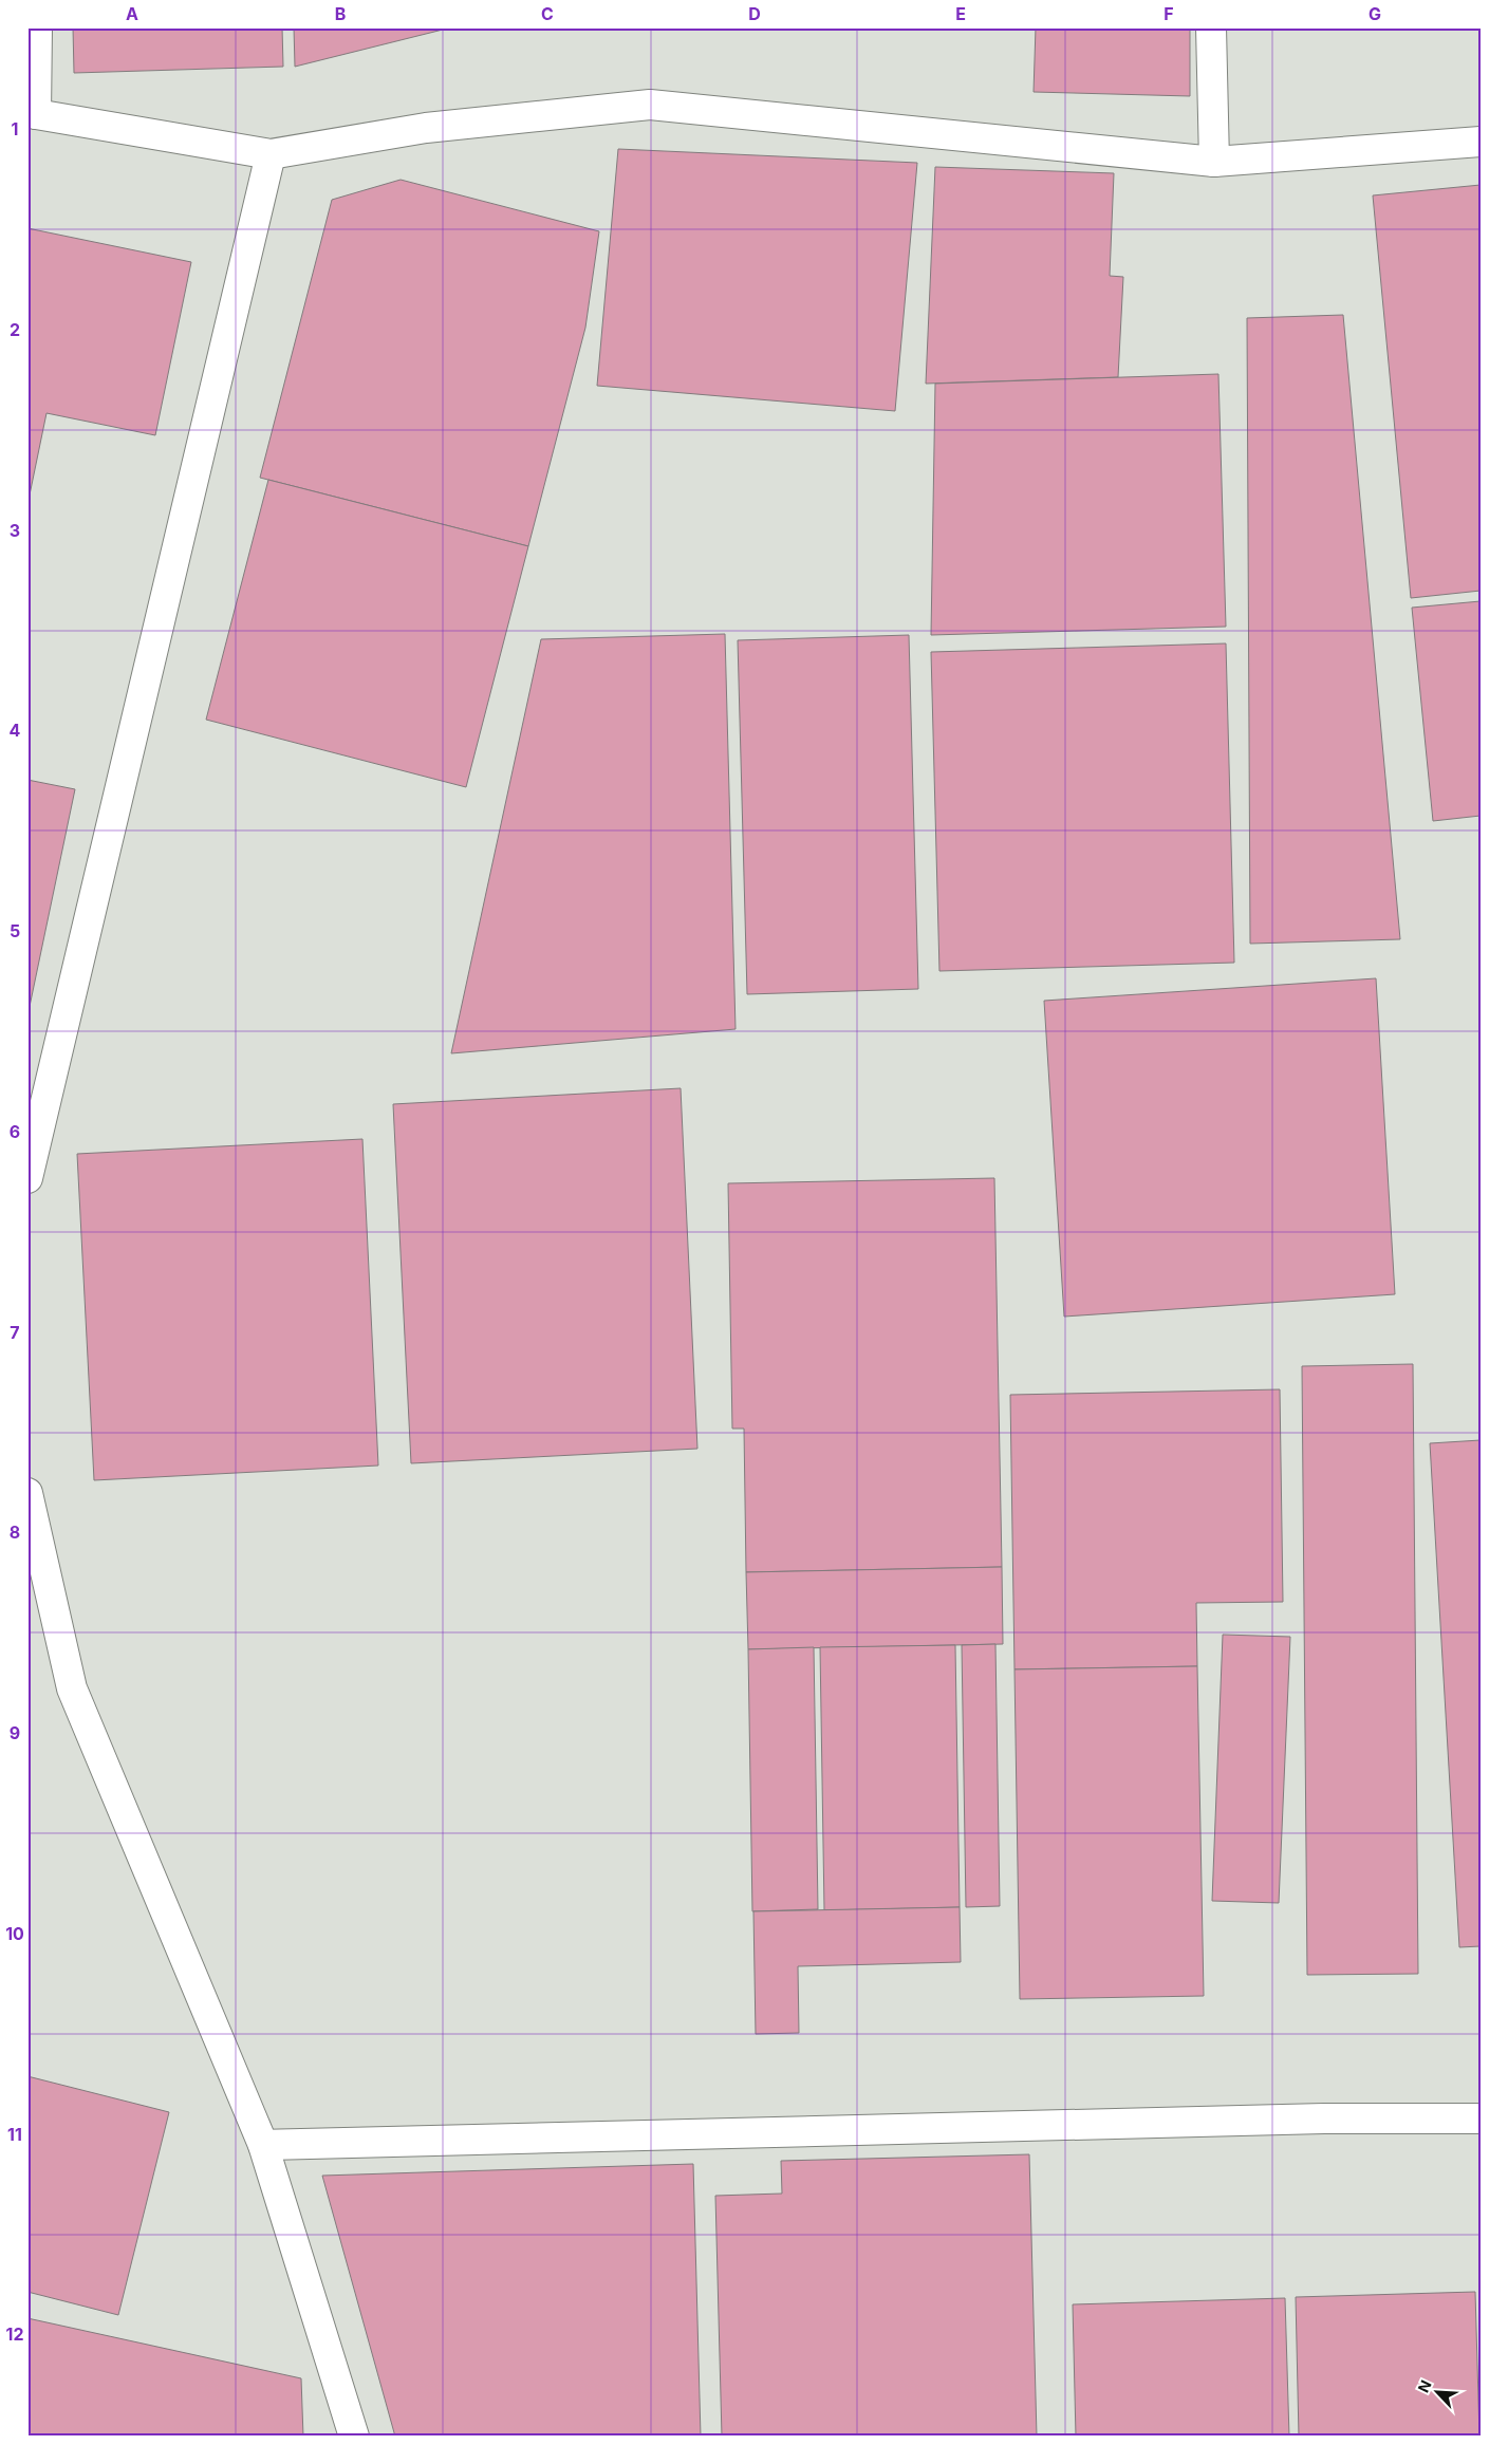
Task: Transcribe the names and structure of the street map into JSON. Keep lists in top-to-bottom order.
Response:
{
  "north": "top left",
  "grid": {
    "columns": [
      "A",
      "B",
      "C",
      "D",
      "E",
      "F",
      "G"
    ],
    "rows": [
      "1",
      "2",
      "3",
      "4",
      "5",
      "6",
      "7",
      "8",
      "9",
      "10",
      "11",
      "12"
    ]
  }
}
